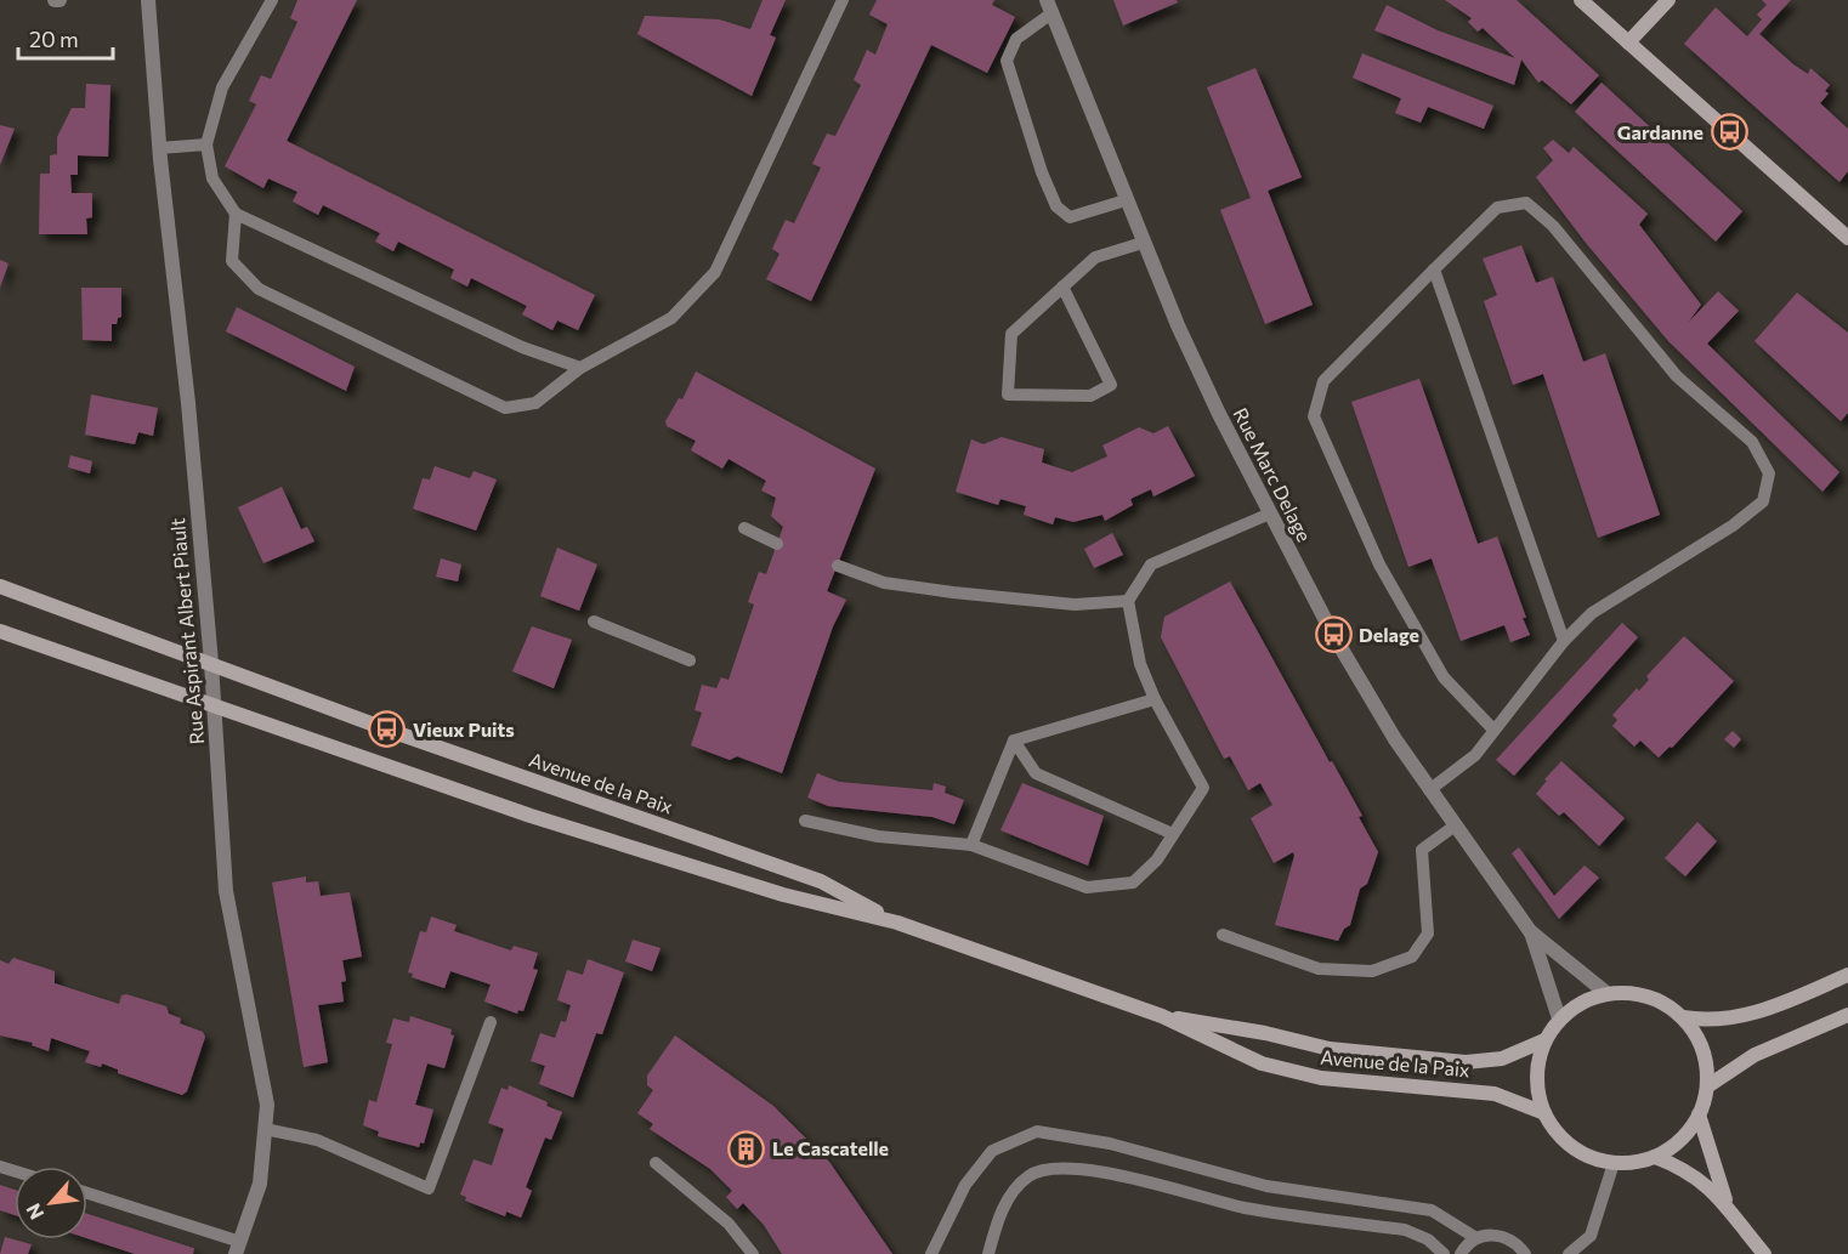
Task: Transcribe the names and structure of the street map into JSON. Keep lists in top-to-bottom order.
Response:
{
  "streets": {
    "main road": ["Avenue de la Paix"],
    "street": ["Rue Marc Delage", "Rue Aspirant Albert Piault"]
  },
  "crossings": [
    ["Rue Marc Delage", "Avenue de la Paix"],
    ["Rue Aspirant Albert Piault", "Avenue de la Paix"]
  ],
  "places": {
    "bus stop": ["Gardanne", "Delage", "Vieux Puits"],
    "building": ["Le Cascatelle"]
  },
  "scale_bar": "20 m",
  "north": "bottom left"
}
